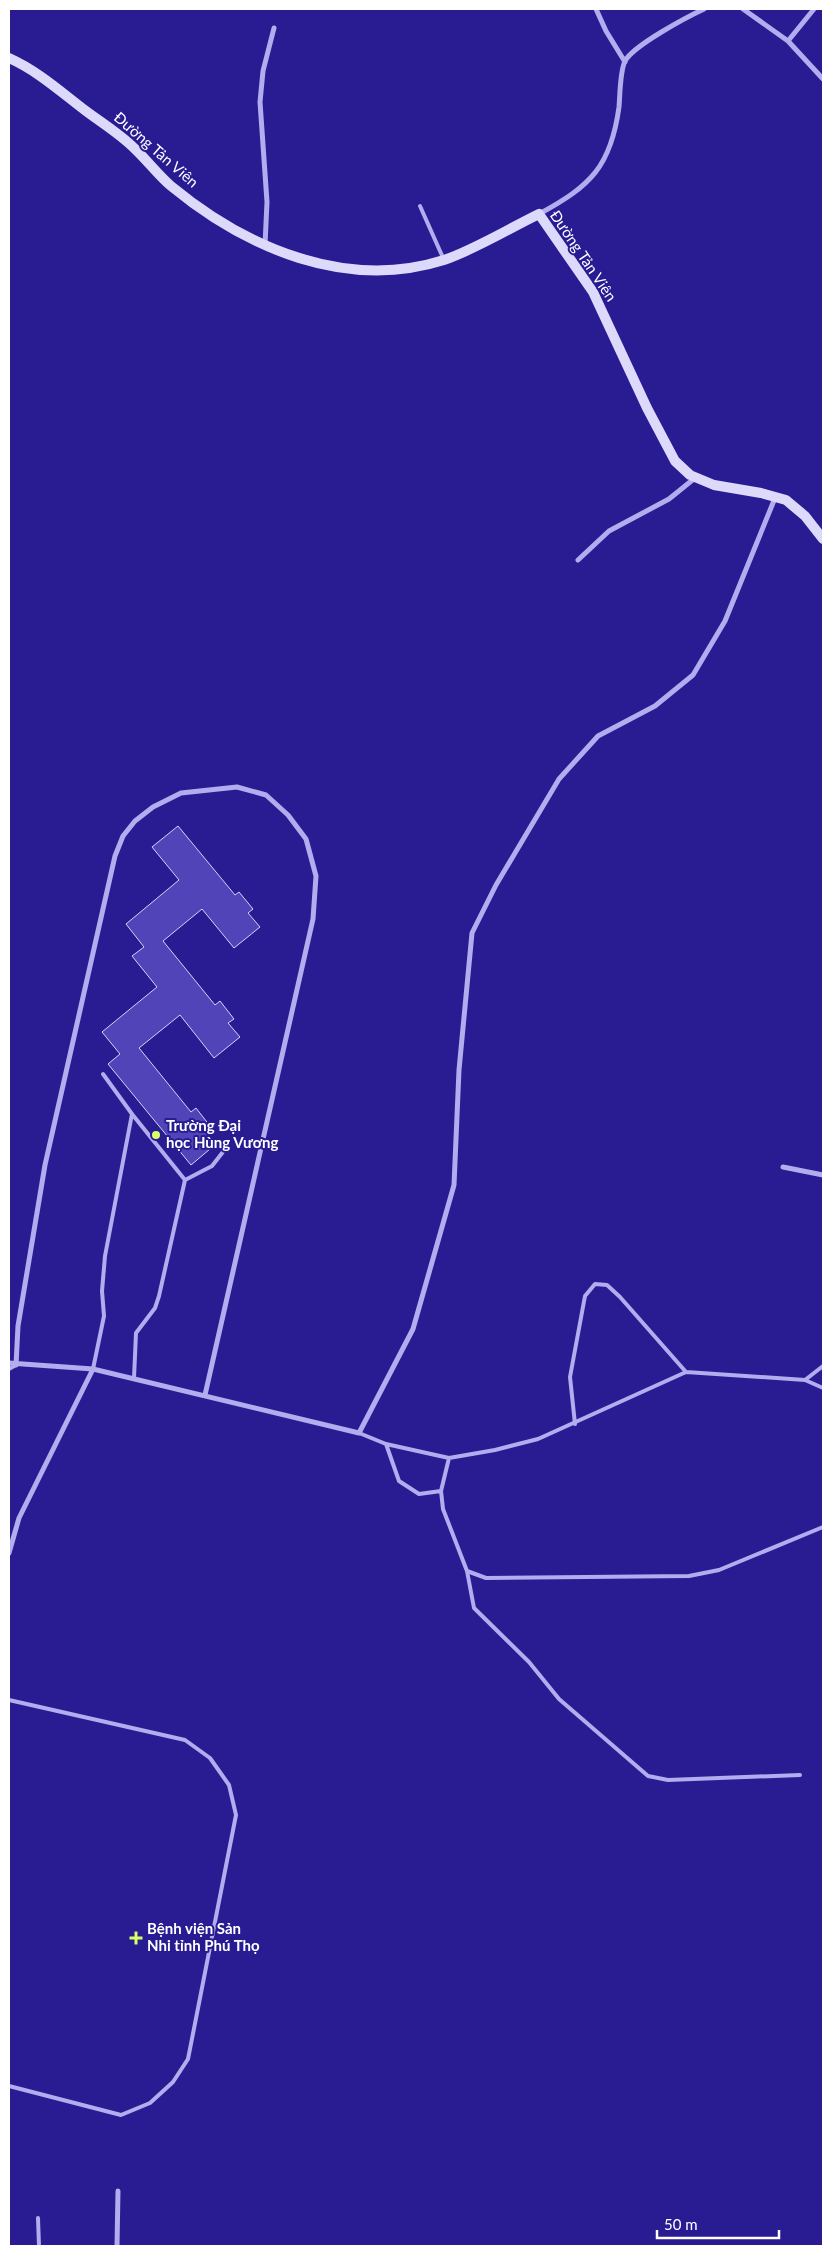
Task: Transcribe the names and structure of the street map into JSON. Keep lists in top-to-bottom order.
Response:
{
  "streets": {
    "street": ["Đường Tản Viên"]
  },
  "places": {
    "other": ["Trường Đại học Hùng Vương"],
    "health": ["Bệnh viện Sản Nhi tỉnh Phú Thọ"]
  },
  "scale_bar": "50 m"
}
